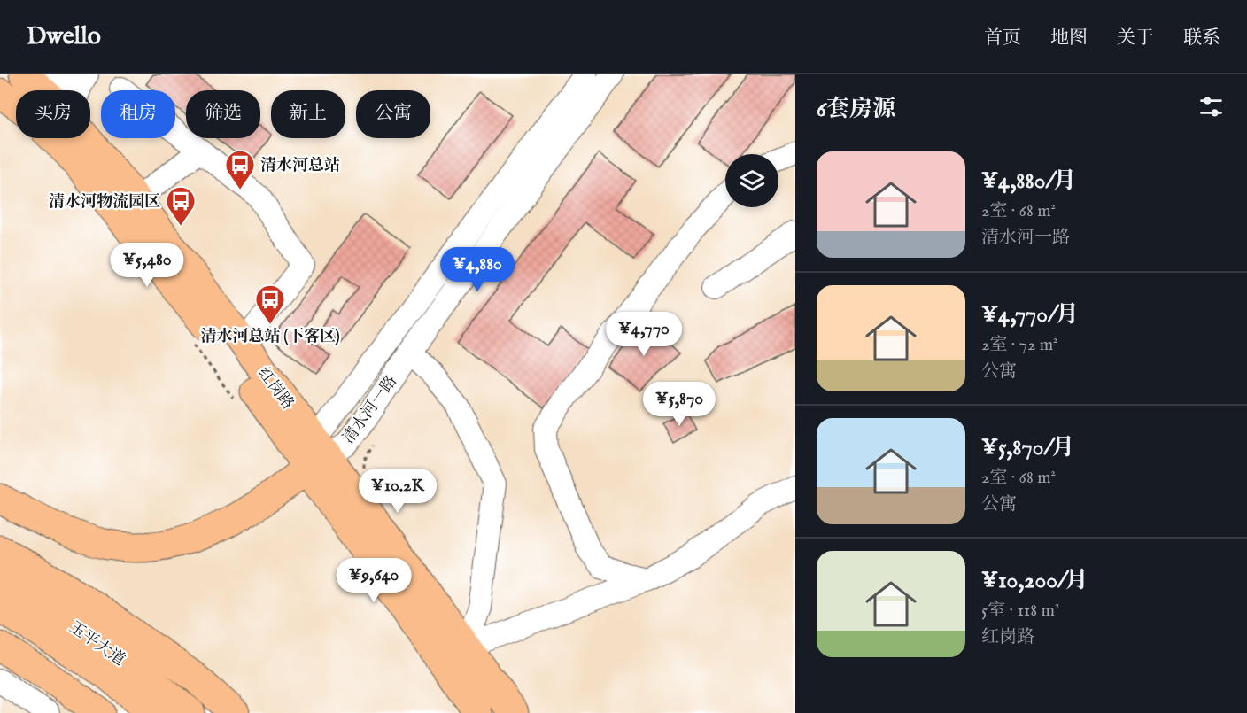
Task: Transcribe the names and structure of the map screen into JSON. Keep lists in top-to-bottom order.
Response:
{
  "streets": {
    "main road": ["红岗路", "玉平大道"],
    "street": ["清水河一路"]
  },
  "crossings": [
    ["红岗路", "清水河一路"]
  ],
  "places": {
    "bus stop": ["清水河总站", "清水河物流园区", "清水河总站 (下客区)"]
  },
  "page": {
    "header": "Dwello",
    "nav": [
      "首页",
      "地图",
      "关于",
      "联系"
    ],
    "heading": "6套房源",
    "chip": [
      "买房",
      "租房",
      "筛选",
      "新上",
      "公寓"
    ],
    "list": [
      {
        "name": "¥4,880/月",
        "note": "2室 · 68 m² · 清水河一路"
      },
      {
        "name": "¥4,770/月",
        "note": "2室 · 72 m² · 公寓"
      },
      {
        "name": "¥5,870/月",
        "note": "2室 · 68 m² · 公寓"
      },
      {
        "name": "¥10,200/月",
        "note": "5室 · 118 m² · 红岗路"
      }
    ],
    "price": [
      "¥5,480",
      "¥4,880",
      "¥4,770",
      "¥5,870",
      "¥10.2K",
      "¥9,640"
    ]
  }
}
